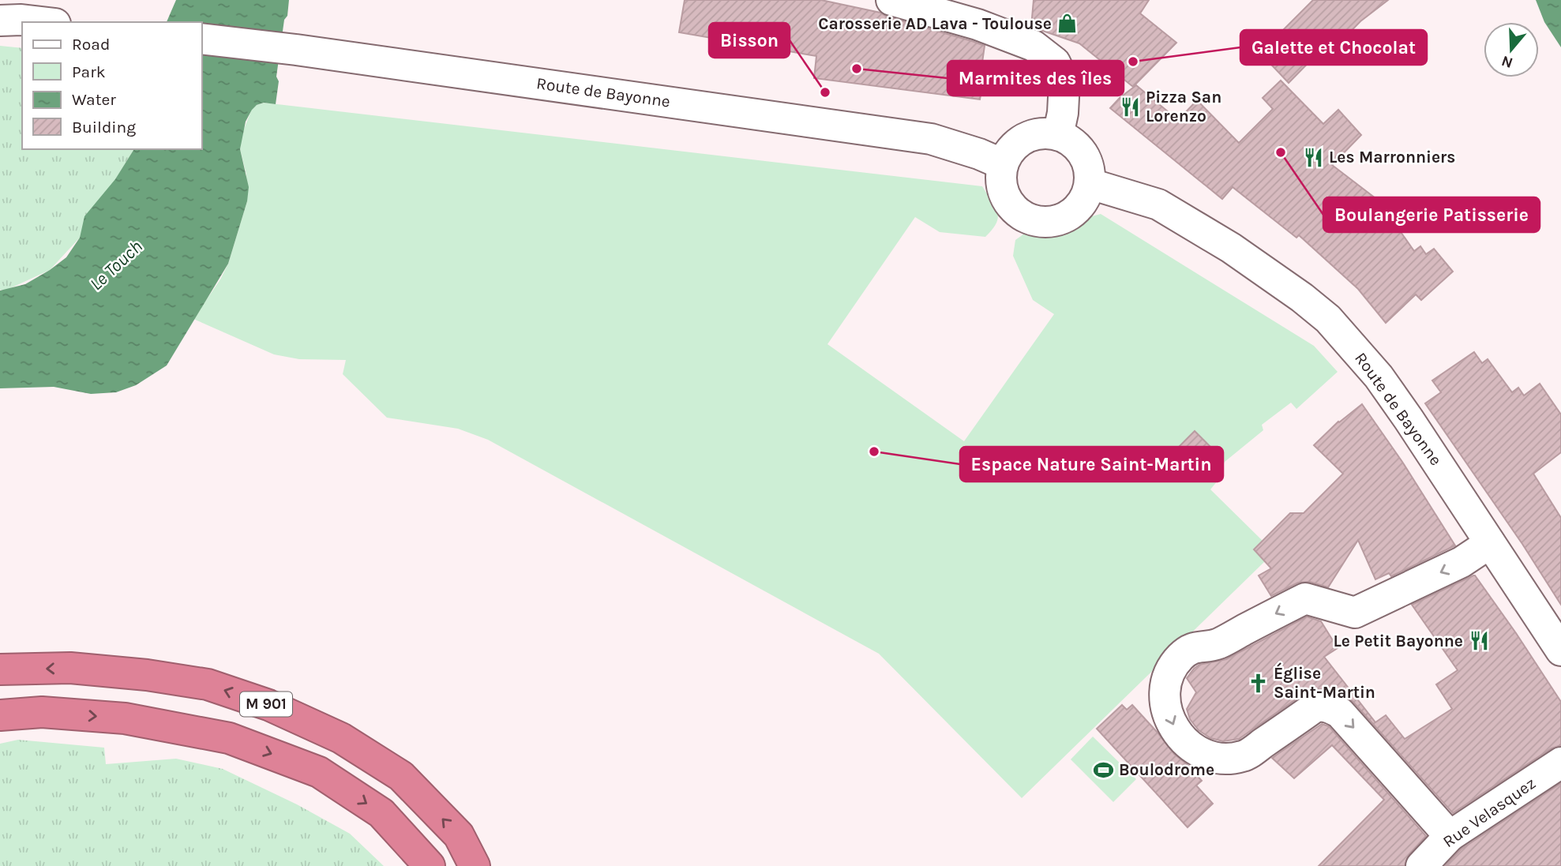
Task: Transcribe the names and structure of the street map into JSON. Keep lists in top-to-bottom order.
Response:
{
  "streets": {
    "highway": ["M 901"],
    "street": ["Route de Bayonne", "Rue Velasquez"]
  },
  "water": ["Le Touch"],
  "places": {
    "shop": ["Carosserie AD Lava - Toulouse"],
    "other": [
      "Galette et Chocolat",
      "Marmites des îles",
      "Bisson",
      "Boulangerie Patisserie",
      "Espace Nature Saint-Martin"
    ],
    "restaurant": ["Pizza San Lorenzo", "Les Marronniers", "Le Petit Bayonne"],
    "church": ["Église Saint-Martin"],
    "sports": ["Boulodrome"]
  },
  "legend": [
    "Road",
    "Park",
    "Water",
    "Building"
  ],
  "north": "bottom"
}
